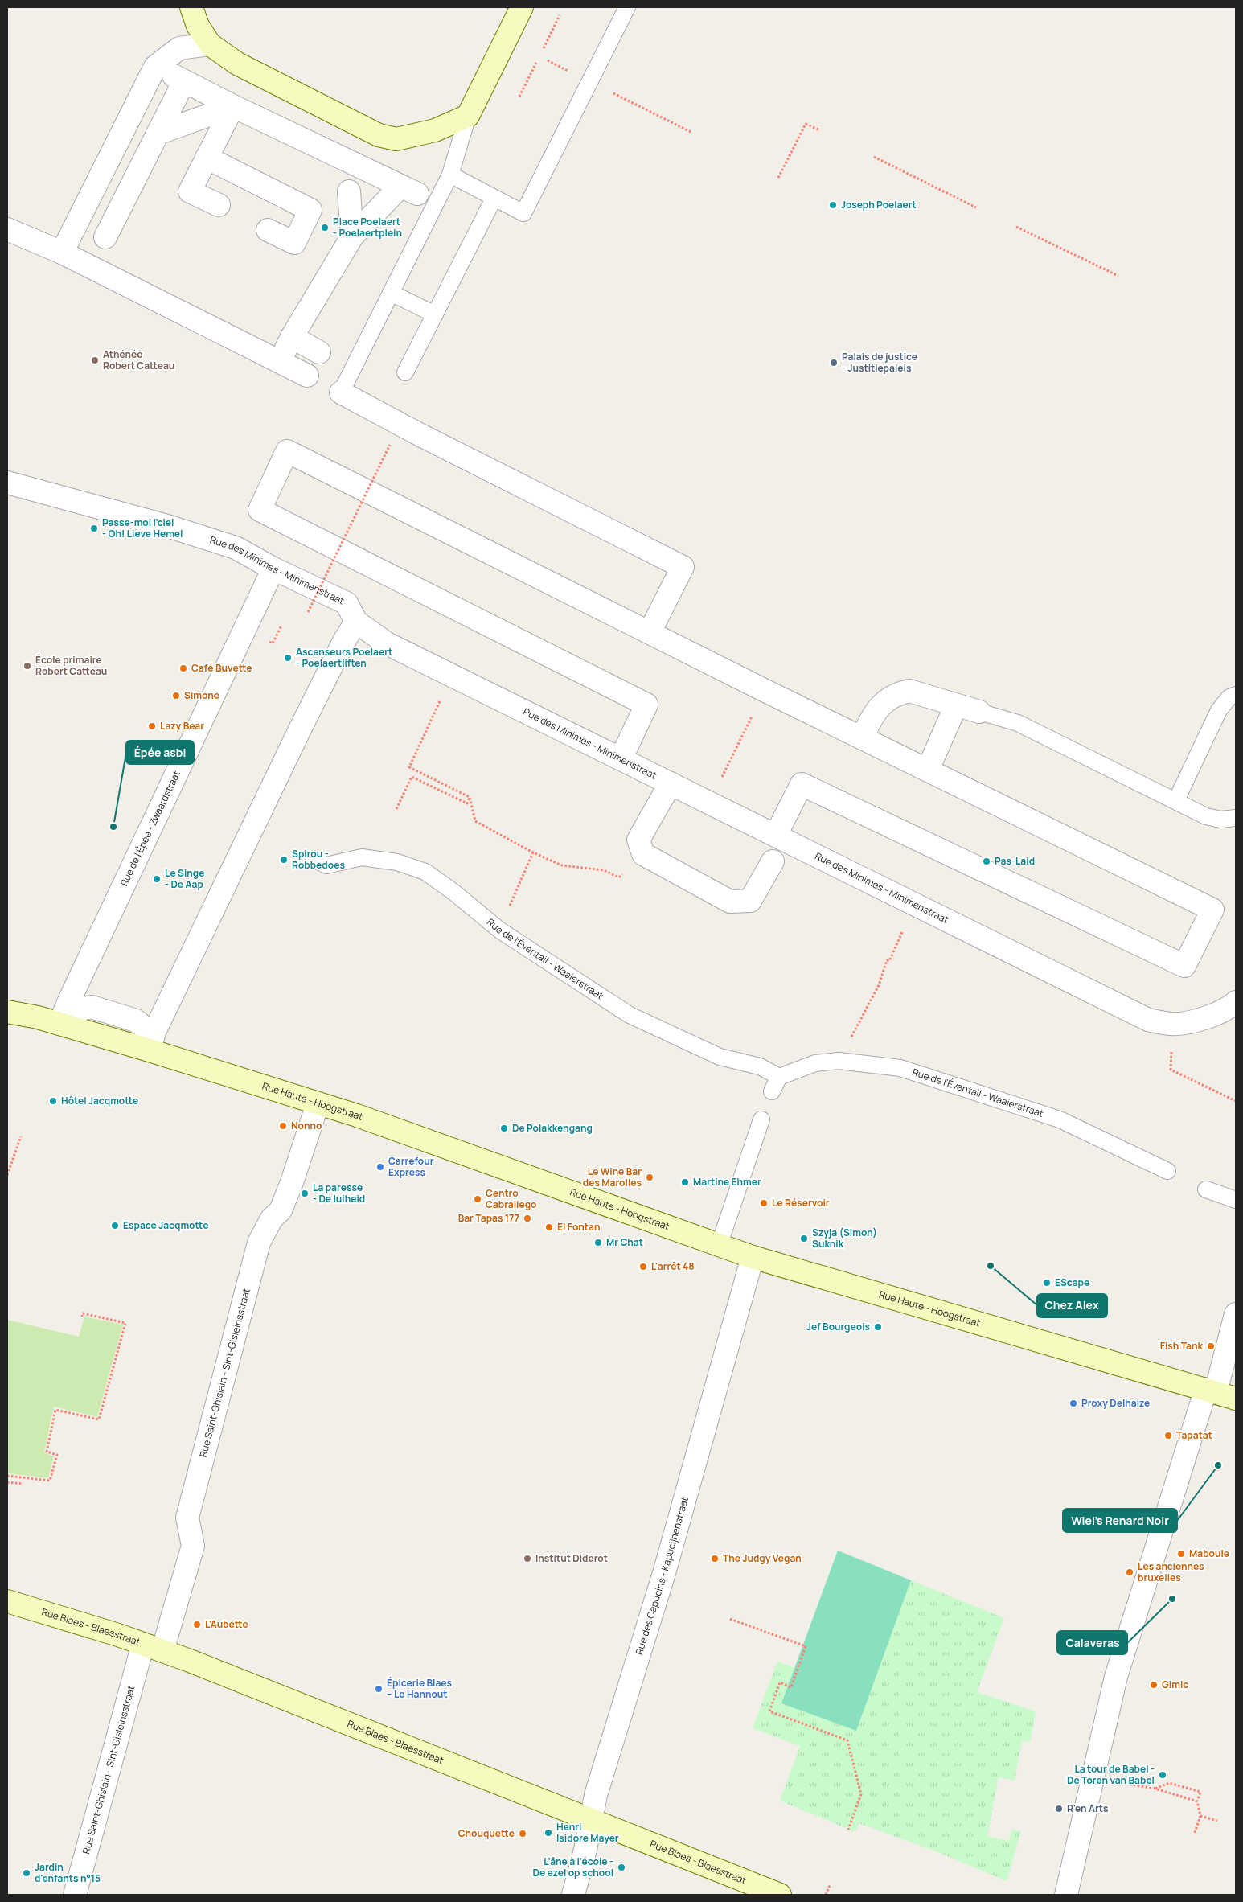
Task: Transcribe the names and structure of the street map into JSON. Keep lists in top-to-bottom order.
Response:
{
  "streets": {
    "street": [
      "Rue des Minimes - Minimenstraat",
      "Rue de l'Épée - Zwaardstraat",
      "Rue Haute - Hoogstraat",
      "Rue Saint-Ghislain - Sint-Gisleinsstraat",
      "Rue des Capucins - Kapucijnenstraat",
      "Rue Blaes - Blaesstraat"
    ],
    "lane": ["Rue de l'Éventail - Waaierstraat"]
  },
  "crossings": [
    ["Rue des Minimes - Minimenstraat", "Rue de l'Épée - Zwaardstraat"],
    ["Rue de l'Épée - Zwaardstraat", "Rue Haute - Hoogstraat"],
    ["Rue Haute - Hoogstraat", "Rue Saint-Ghislain - Sint-Gisleinsstraat"],
    ["Rue Haute - Hoogstraat", "Rue des Capucins - Kapucijnenstraat"],
    ["Rue Saint-Ghislain - Sint-Gisleinsstraat", "Rue Blaes - Blaesstraat"],
    ["Rue des Capucins - Kapucijnenstraat", "Rue Blaes - Blaesstraat"]
  ],
  "places": [
    "Joseph Poelaert",
    "Place Poelaert - Poelaertplein",
    "Athénée Robert Catteau",
    "Palais de justice - Justitiepaleis",
    "Passe-moi l’ciel - Oh! Lieve Hemel",
    "Ascenseurs Poelaert - Poelaertliften",
    "École primaire Robert Catteau",
    "Café Buvette",
    "Simone",
    "Lazy Bear",
    "Épée asbl",
    "Spirou - Robbedoes",
    "Pas-Laid",
    "Le Singe - De Aap",
    "Hôtel Jacqmotte",
    "Nonno",
    "De Polakkengang",
    "Carrefour Express",
    "Le Wine Bar des Marolles",
    "Martine Ehmer",
    "La paresse - De luiheid",
    "Centro Cabraliego",
    "Le Réservoir",
    "Bar Tapas 177",
    "Espace Jacqmotte",
    "El Fontan",
    "Szyja (Simon) Suknik",
    "Mr Chat",
    "Chez Alex",
    "L'arrêt 48",
    "EScape",
    "Jef Bourgeois",
    "Fish Tank",
    "Proxy Delhaize",
    "Tapatat",
    "Wiel's Renard Noir",
    "Maboule",
    "Institut Diderot",
    "The Judgy Vegan",
    "Les anciennes bruxelles",
    "Calaveras",
    "L'Aubette",
    "Gimic",
    "Épicerie Blaes – Le Hannout",
    "La tour de Babel - De Toren van Babel",
    "R'en Arts",
    "Henri Isidore Mayer",
    "Chouquette",
    "L’âne à l’école - De ezel op school",
    "Jardin d'enfants n°15"
  ]
}
